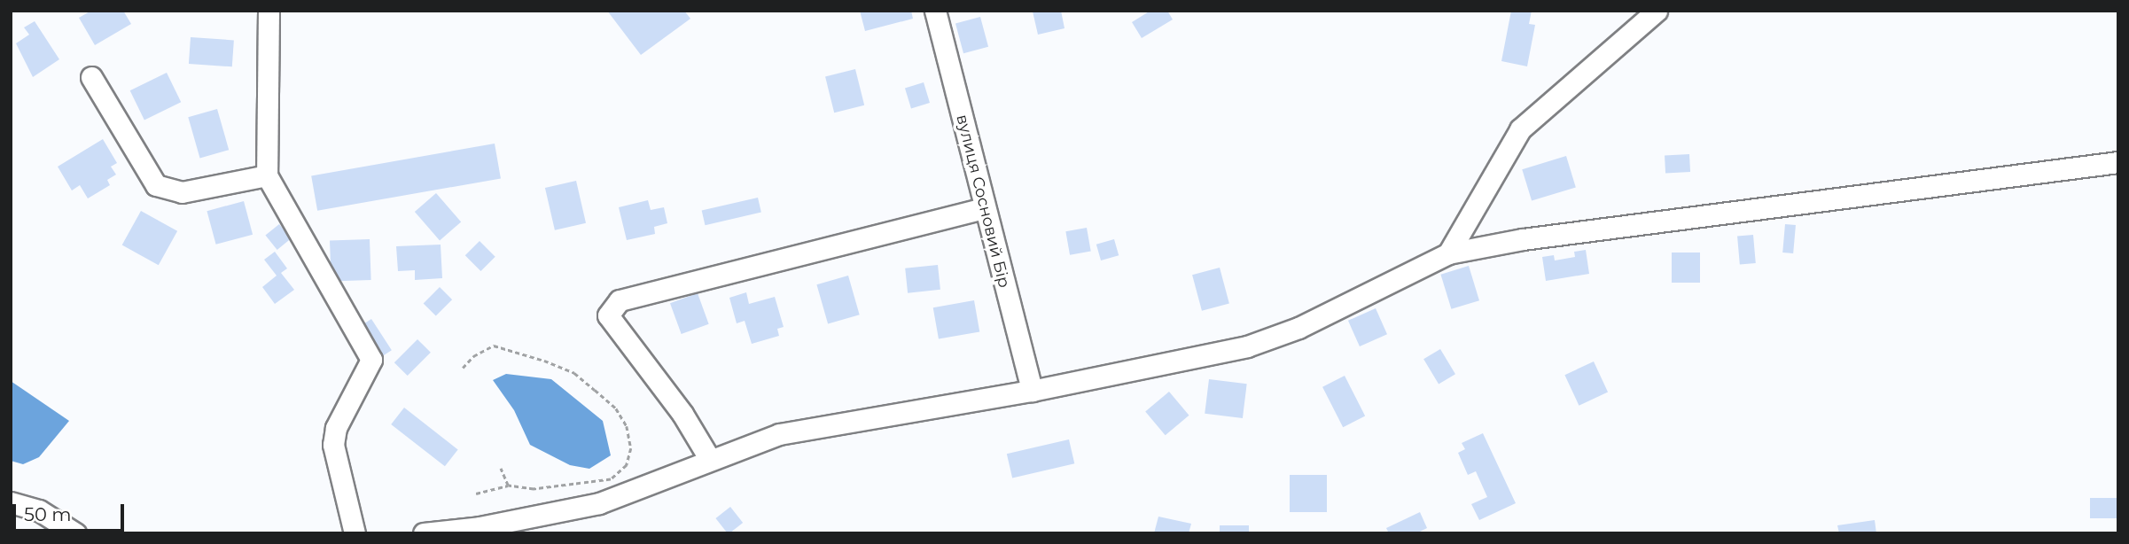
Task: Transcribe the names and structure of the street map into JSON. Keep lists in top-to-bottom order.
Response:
{
  "streets": {
    "street": ["вулиця Сосновий Бір"]
  },
  "scale_bar": "50 m"
}
